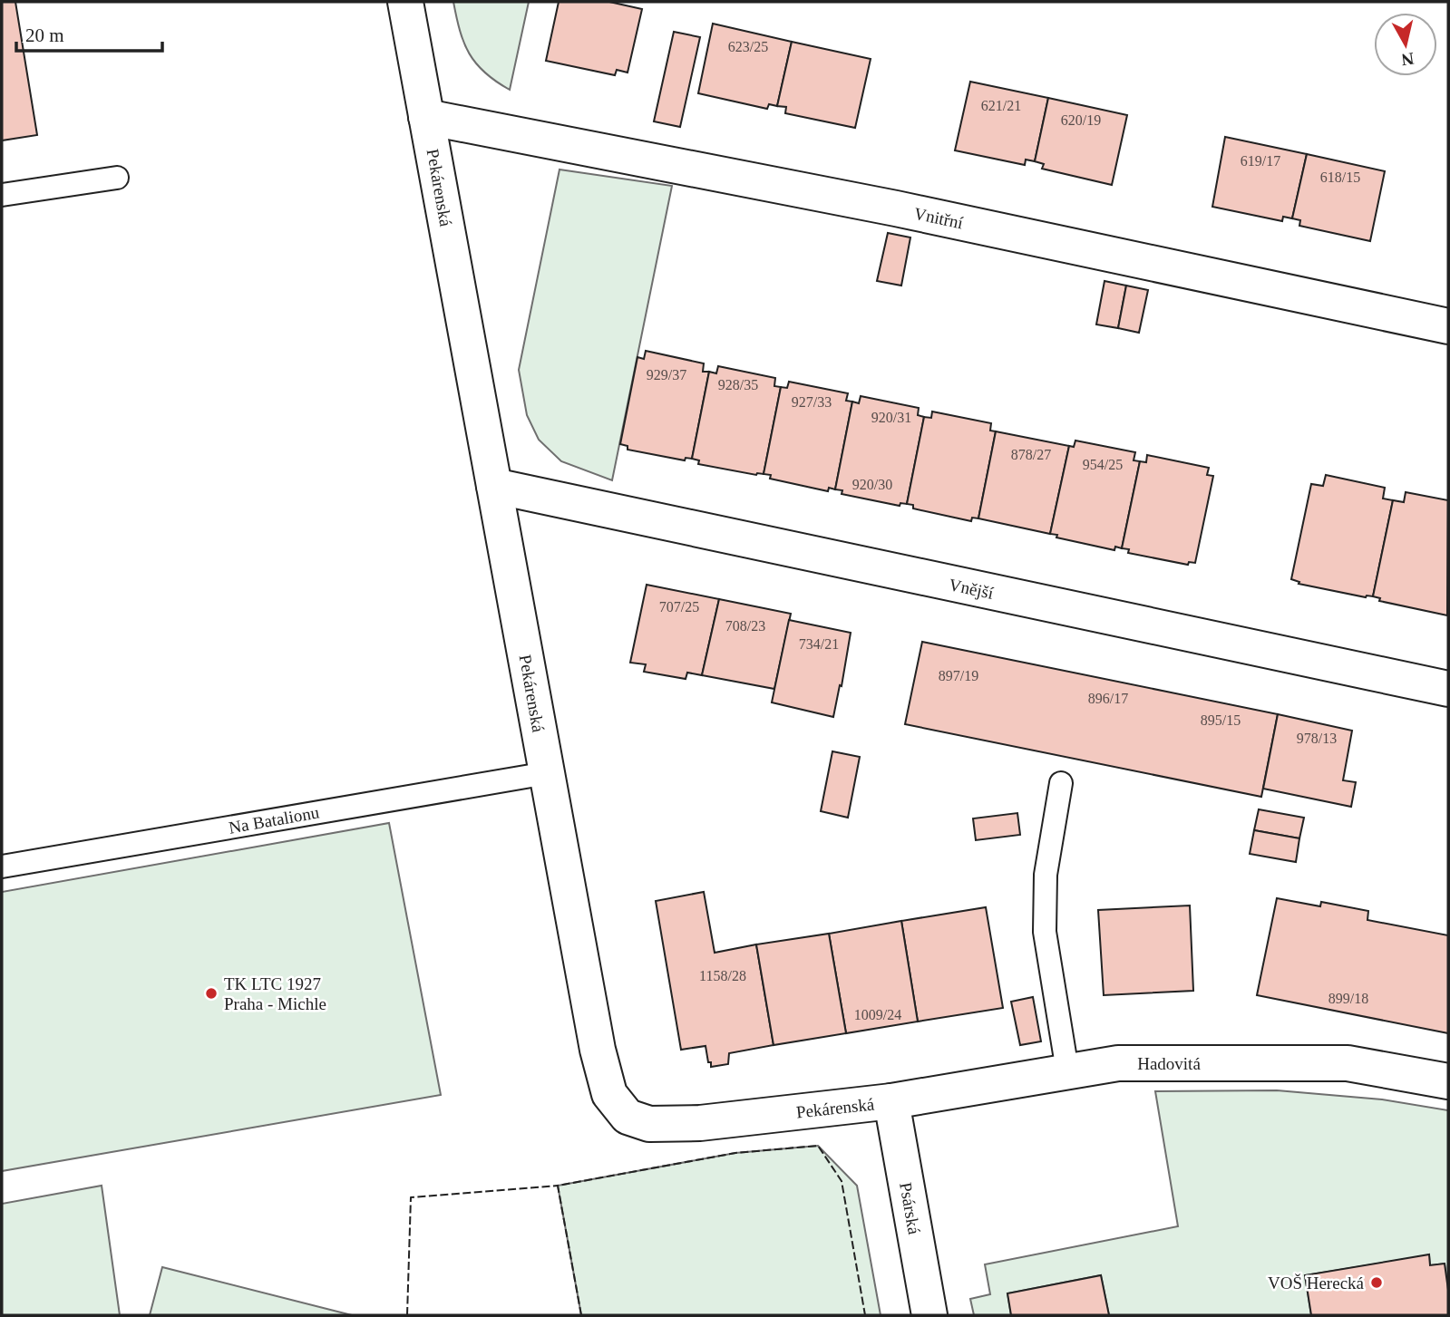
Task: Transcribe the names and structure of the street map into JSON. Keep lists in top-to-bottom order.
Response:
{
  "streets": {
    "street": [
      "Pekárenská",
      "Vnitřní",
      "Vnější",
      "Hadovitá",
      "Psárská"
    ],
    "lane": ["Na Batalionu"]
  },
  "crossings": [
    ["Pekárenská", "Vnitřní"],
    ["Pekárenská", "Vnější"],
    ["Pekárenská", "Na Batalionu"],
    ["Pekárenská", "Hadovitá"],
    ["Pekárenská", "Psárská"],
    ["Hadovitá", "Psárská"]
  ],
  "places": ["TK LTC 1927 Praha - Michle", "VOŠ Herecká"],
  "house_numbers": [
    "623/25",
    "621/21",
    "620/19",
    "619/17",
    "618/15",
    "929/37",
    "928/35",
    "927/33",
    "920/31",
    "878/27",
    "954/25",
    "920/30",
    "707/25",
    "708/23",
    "734/21",
    "897/19",
    "896/17",
    "895/15",
    "978/13",
    "1158/28",
    "899/18",
    "1009/24"
  ],
  "scale_bar": "20 m",
  "north": "bottom"
}
